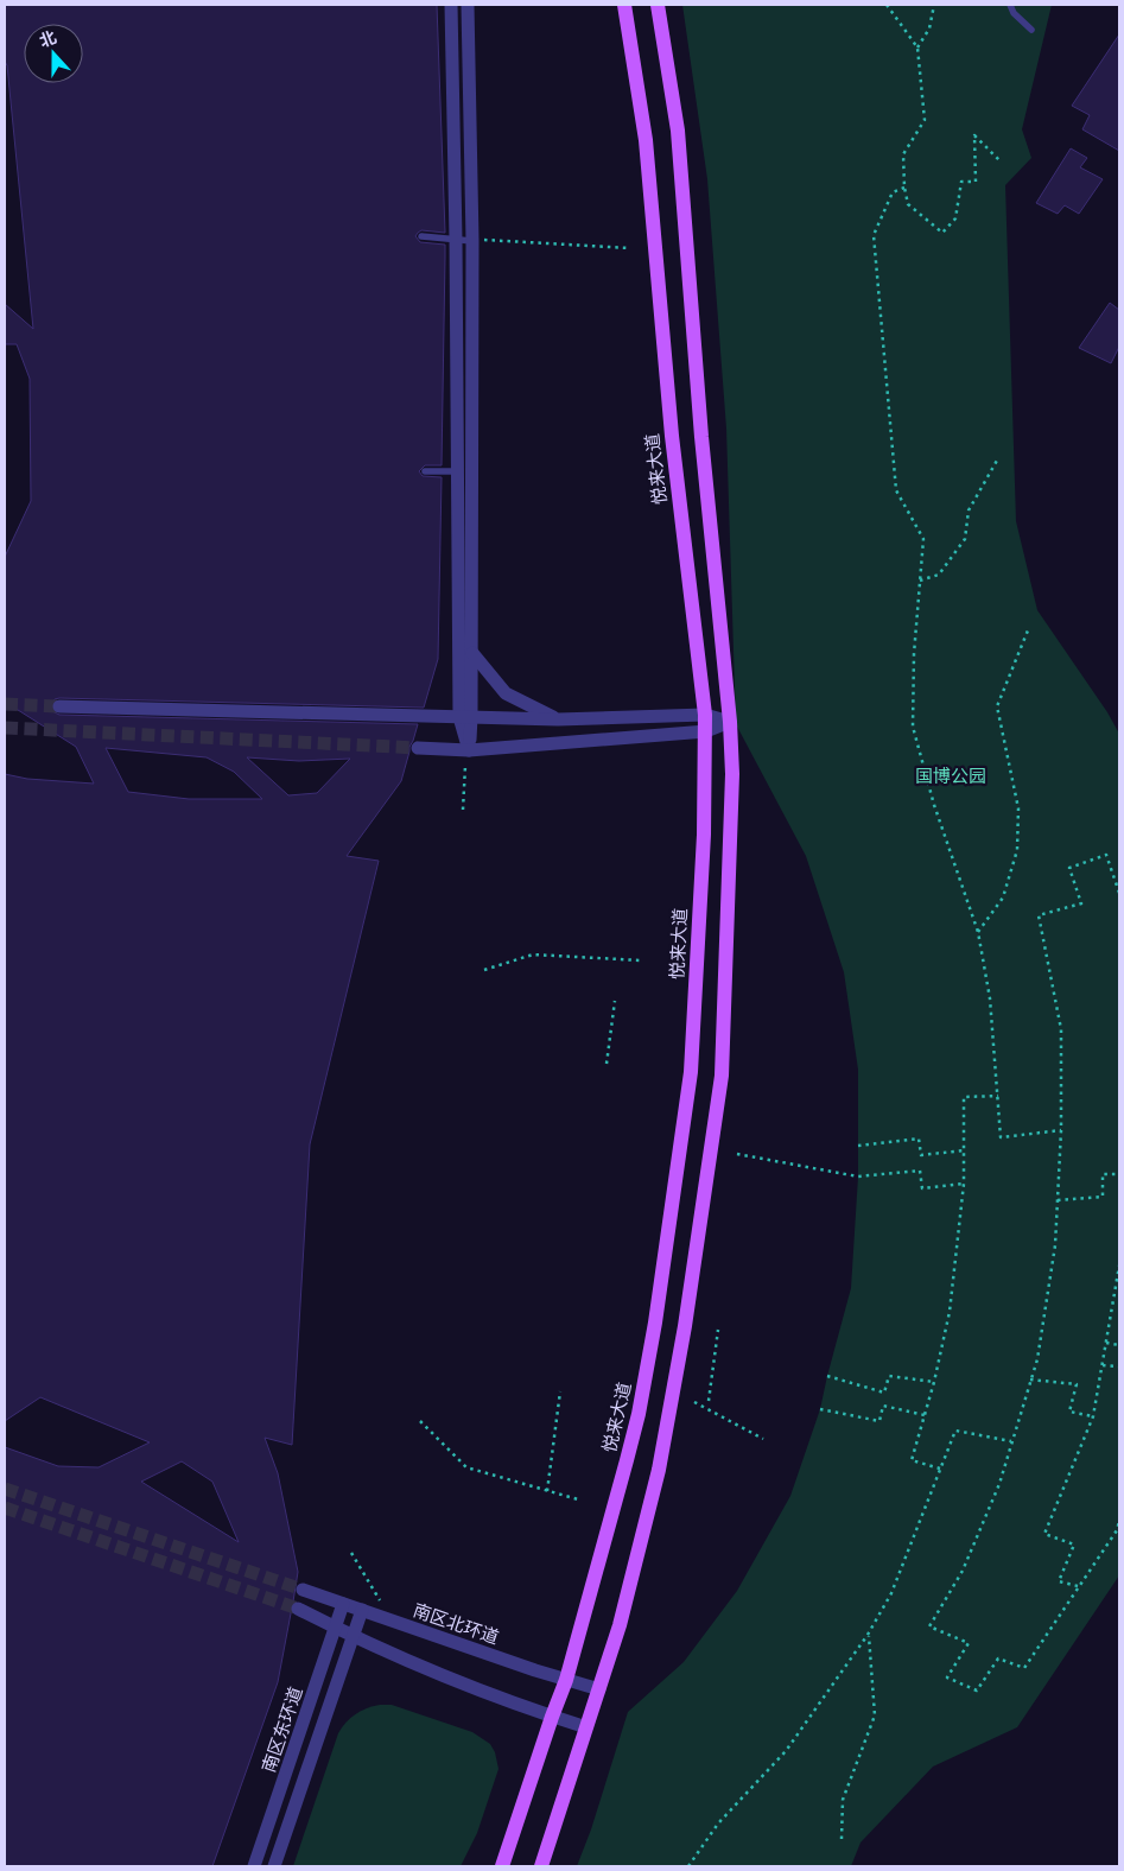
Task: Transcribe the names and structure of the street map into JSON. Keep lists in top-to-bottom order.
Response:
{
  "streets": {
    "main road": ["悦来大道"],
    "street": ["南区北环道", "南区东环道"]
  },
  "crossings": [
    ["悦来大道", "南区北环道"],
    ["南区北环道", "南区东环道"]
  ],
  "parks": ["国博公园"],
  "north": "top"
}
